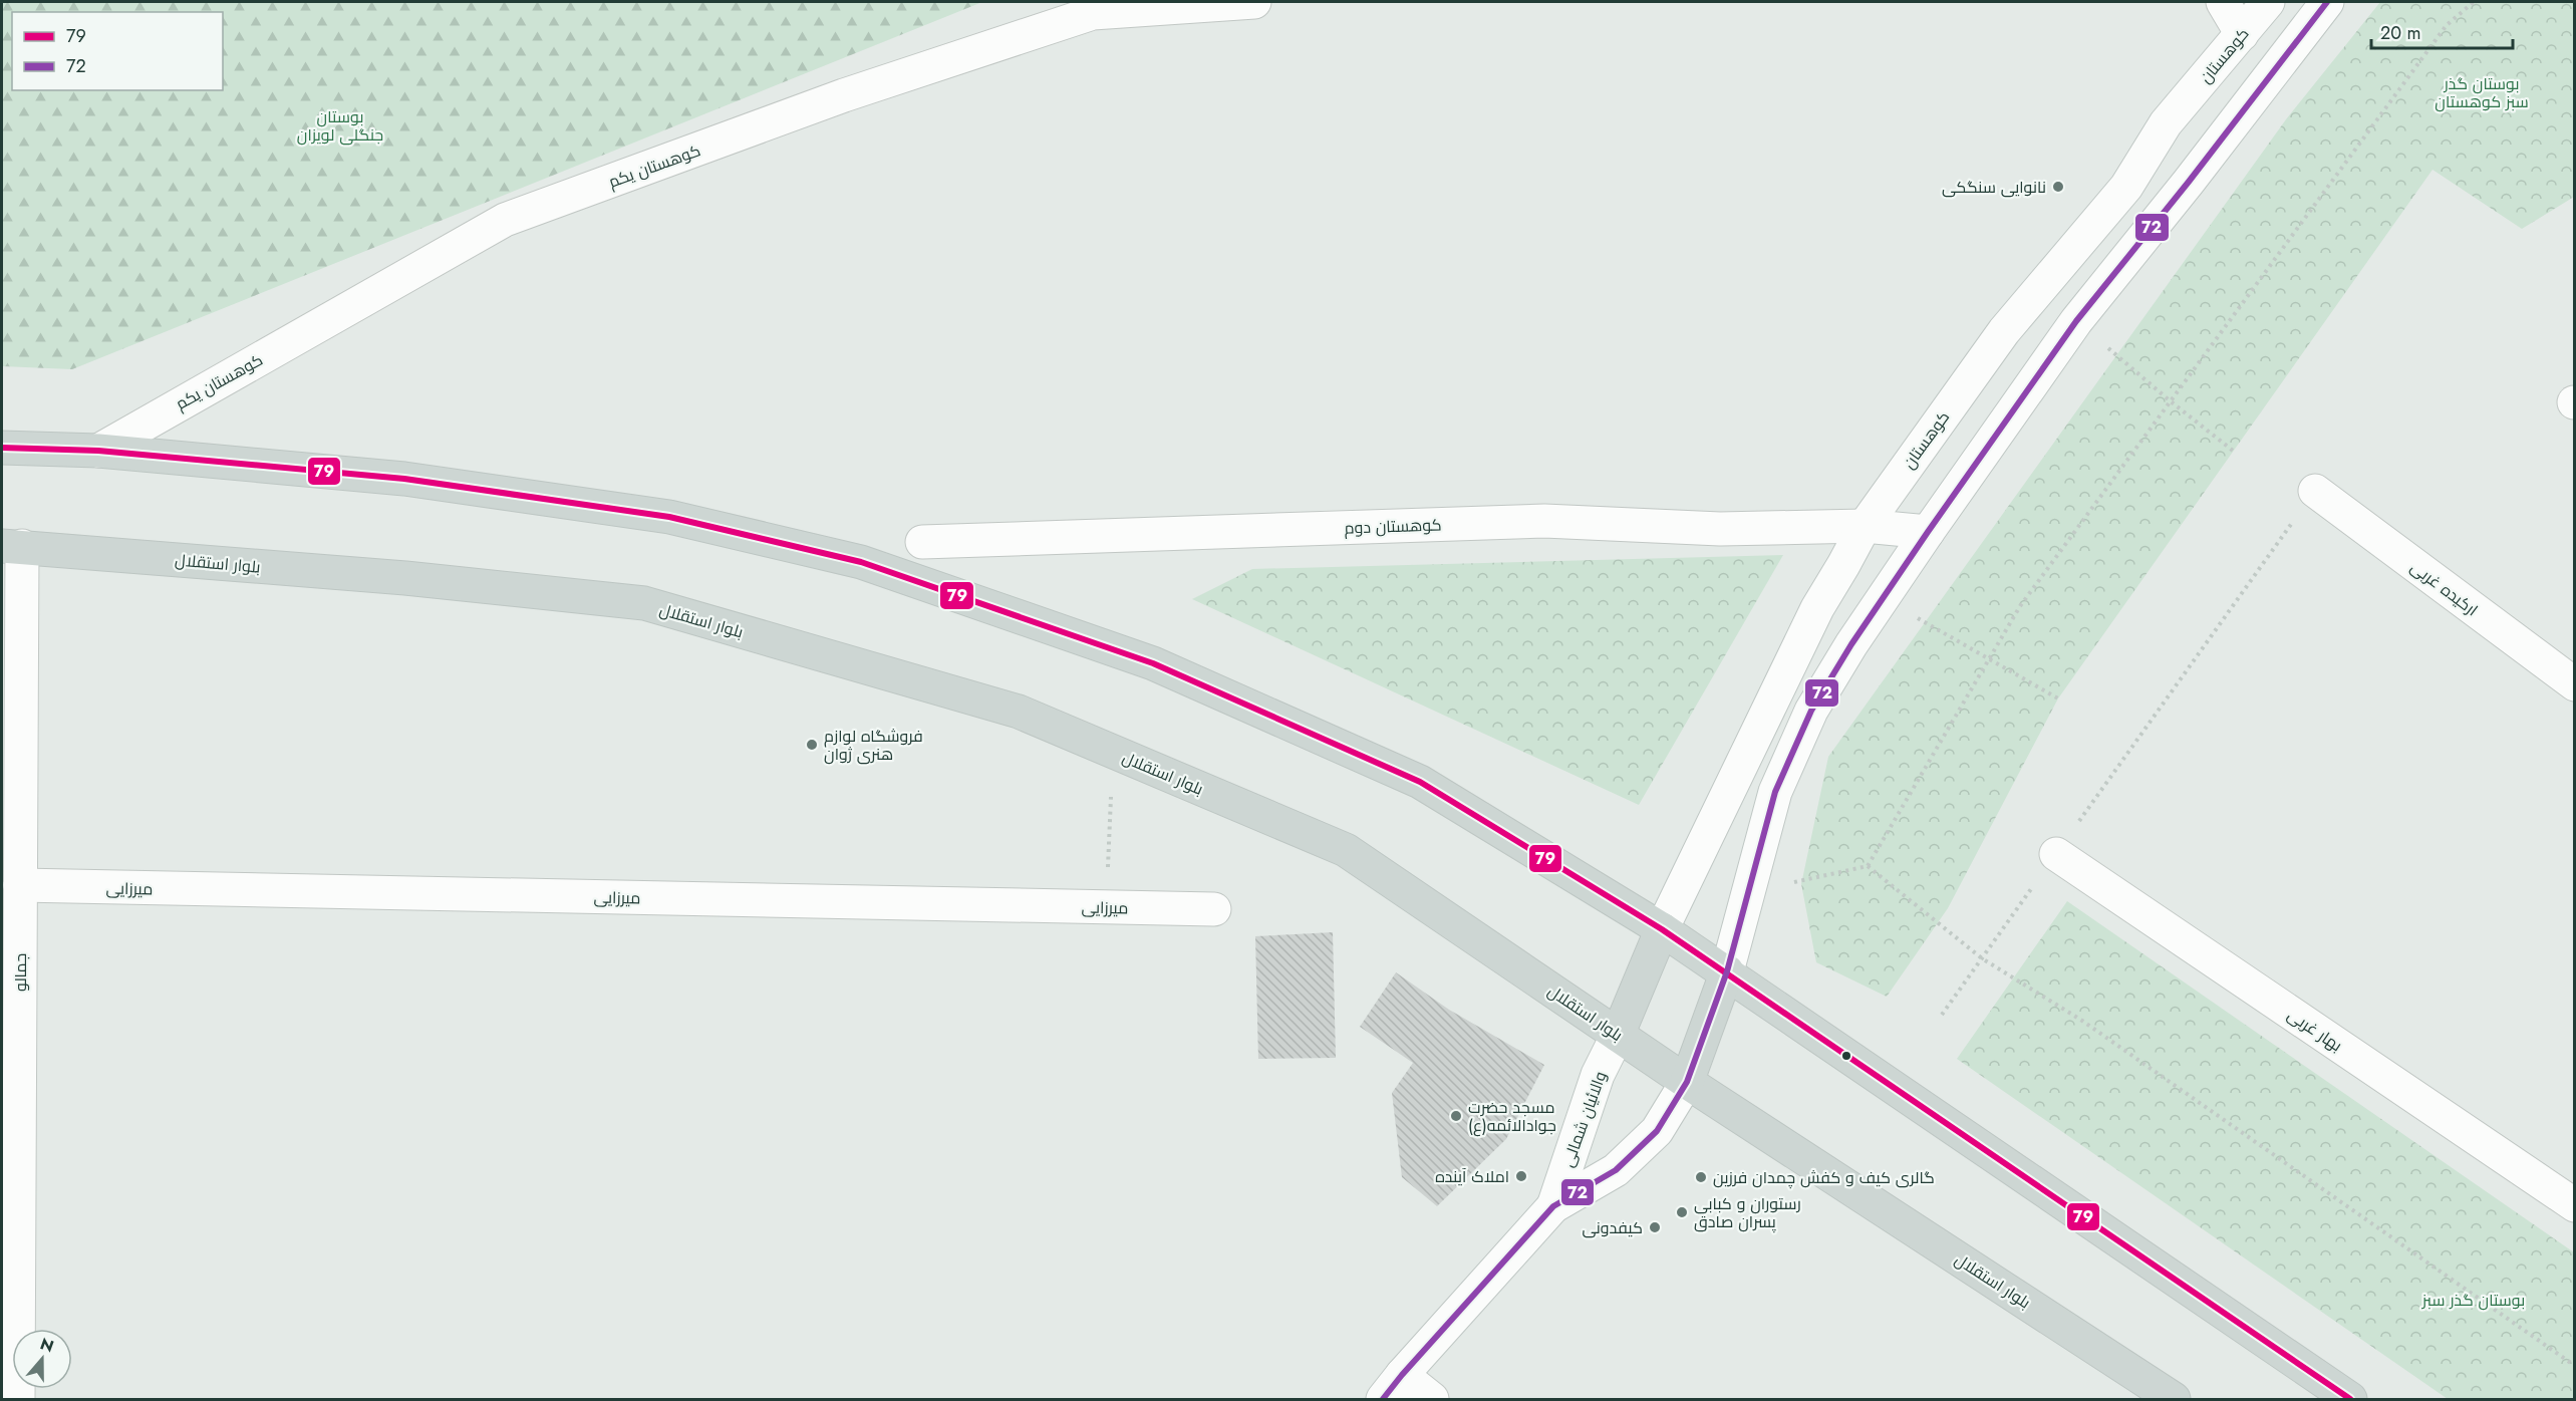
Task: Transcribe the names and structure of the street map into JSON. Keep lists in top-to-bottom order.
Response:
{
  "streets": {
    "main road": ["بلوار استقلال"],
    "street": [
      "کوهستان",
      "کوهستان یکم",
      "کوهستان دوم",
      "ارکیده غربی",
      "میرزایی",
      "جمالو",
      "بهار غربی",
      "والائیان شمالی"
    ]
  },
  "crossings": [
    ["کوهستان", "کوهستان دوم"],
    ["بلوار استقلال", "جمالو"],
    ["بلوار استقلال", "والائیان شمالی"],
    ["میرزایی", "جمالو"]
  ],
  "parks": ["بوستان گذر سبز کوهستان", "بوستان جنگلی لویزان", "بوستان گذر سبز"],
  "places": [
    "نانوایی سنگکی",
    "فروشگاه لوازم هنری ژوان",
    "مسجد حضرت جوادالائمه(ع)",
    "املاک آینده",
    "گالری کیف و کفش چمدان فرزین",
    "رستوران و کبابی پسران صادق",
    "کیفدونی"
  ],
  "lines": ["transit line 72", "transit line 79"],
  "legend": ["79", "72"],
  "scale_bar": "20 m",
  "north": "top"
}
